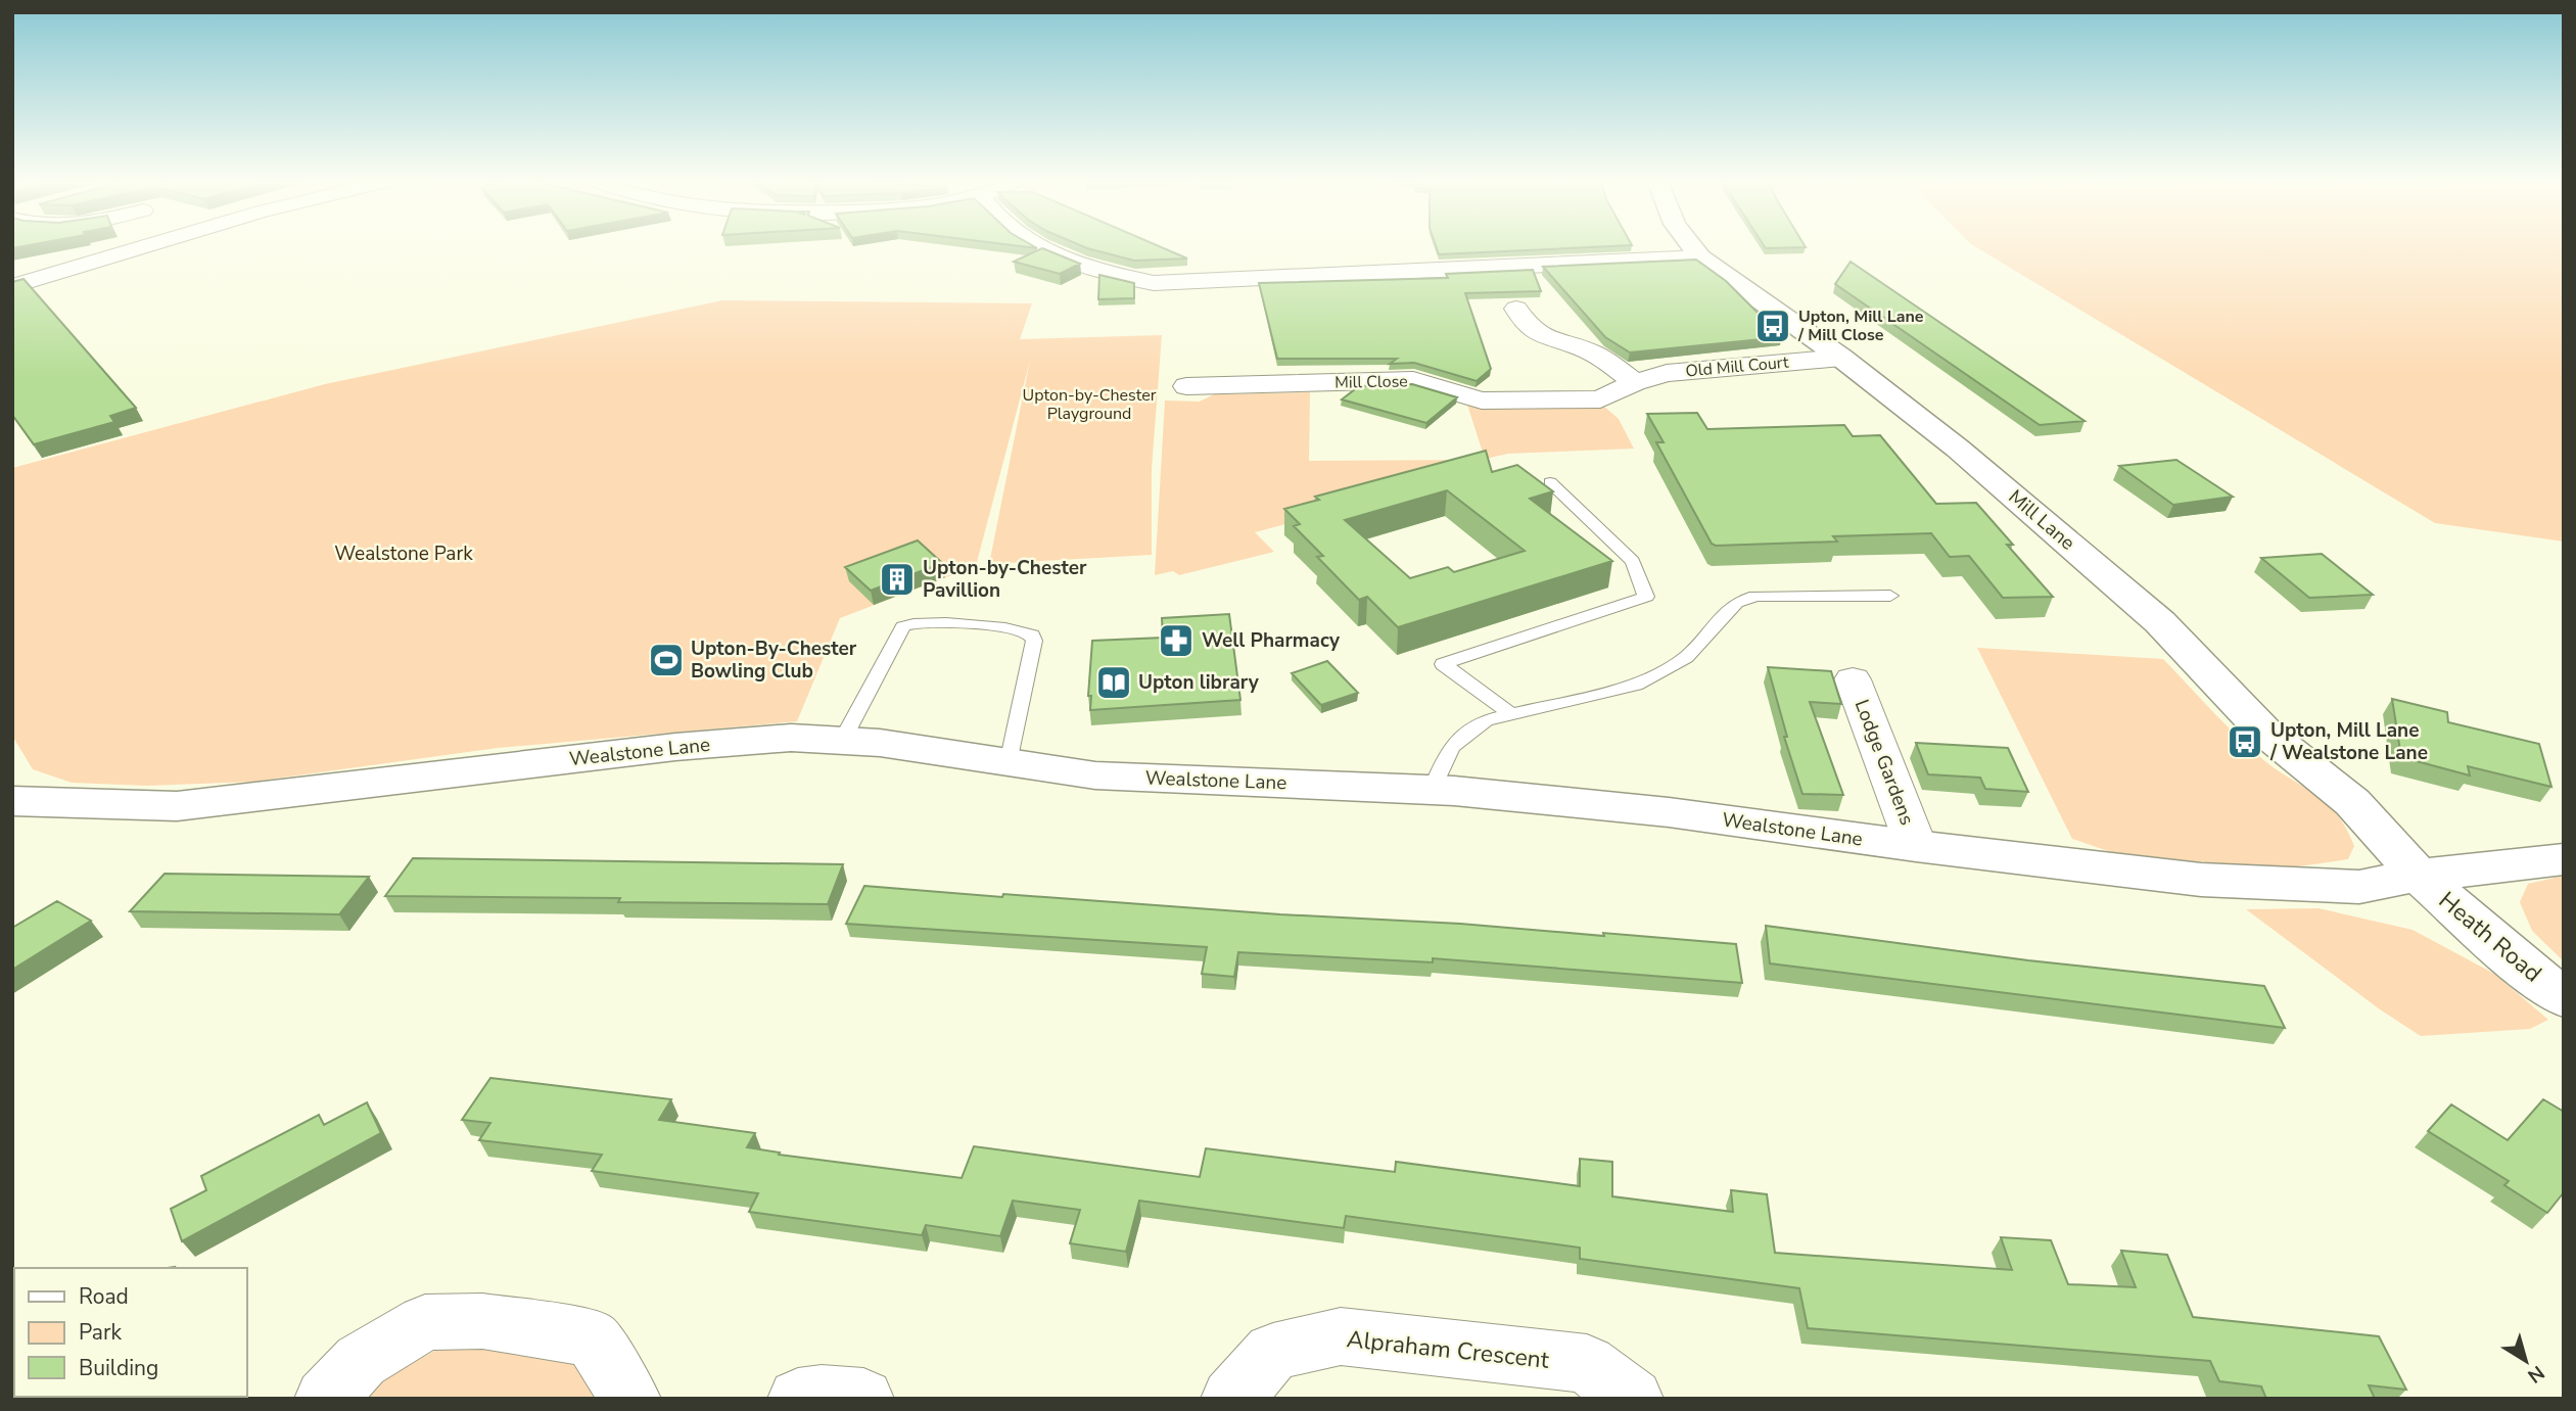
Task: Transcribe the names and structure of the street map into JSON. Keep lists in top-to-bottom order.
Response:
{
  "streets": {
    "street": [
      "Old Mill Court",
      "Mill Close",
      "Mill Lane",
      "Wealstone Lane",
      "Lodge Gardens",
      "Heath Road",
      "Alpraham Crescent"
    ]
  },
  "crossings": [
    ["Old Mill Court", "Mill Close"],
    ["Old Mill Court", "Mill Lane"],
    ["Mill Lane", "Wealstone Lane"],
    ["Mill Lane", "Heath Road"],
    ["Wealstone Lane", "Lodge Gardens"],
    ["Wealstone Lane", "Heath Road"]
  ],
  "parks": ["Upton-by-Chester Playground", "Wealstone Park"],
  "places": {
    "bus stop": ["Upton, Mill Lane / Mill Close", "Upton, Mill Lane / Wealstone Lane"],
    "building": ["Upton-by-Chester Pavillion"],
    "pharmacy": ["Well Pharmacy"],
    "sports": ["Upton-By-Chester Bowling Club"],
    "library": ["Upton library"]
  },
  "legend": ["Road", "Park", "Building"],
  "north": "bottom right"
}
